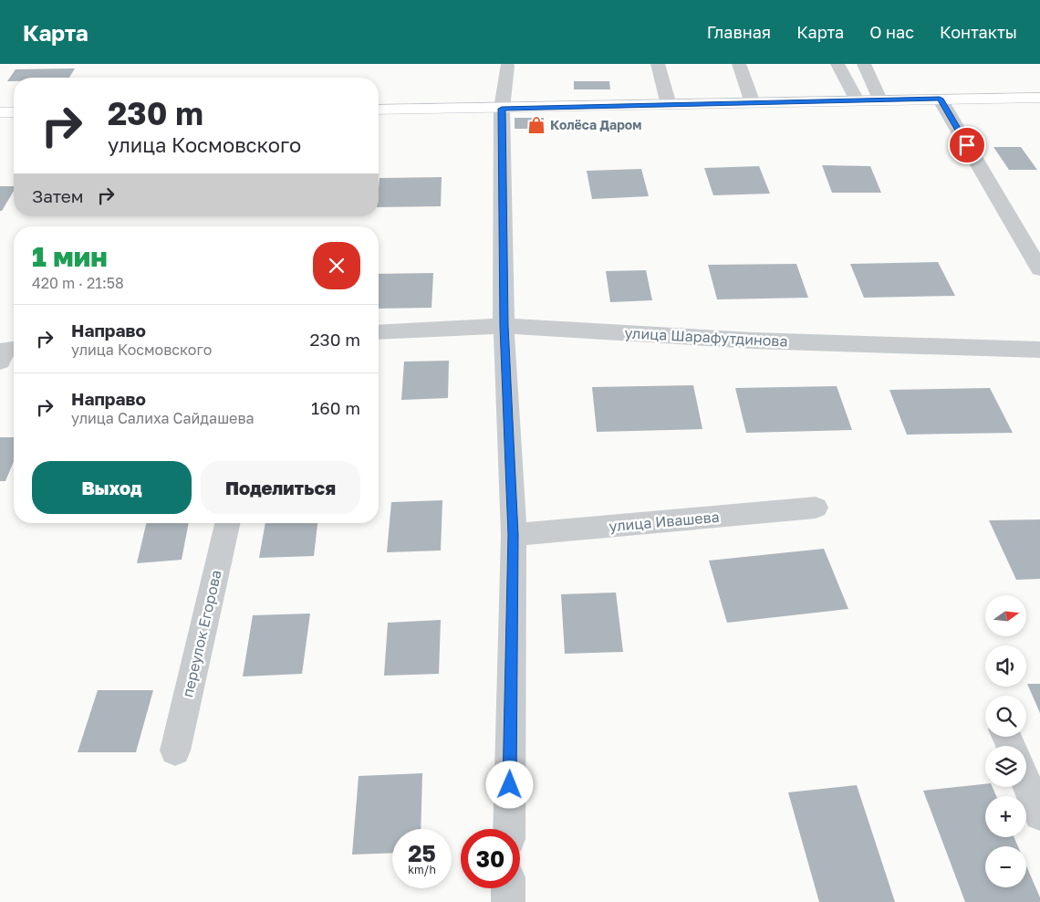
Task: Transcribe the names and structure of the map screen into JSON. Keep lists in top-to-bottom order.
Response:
{
  "streets": {
    "street": ["улица Шарафутдинова", "улица Ивашева", "переулок Егорова"]
  },
  "places": {
    "shop": ["Колёса Даром"]
  },
  "north": "right",
  "page": {
    "header": "Карта",
    "nav": [
      "Главная",
      "Карта",
      "О нас",
      "Контакты"
    ],
    "turn": ["230 m", "улица Космовского"],
    "then": "Затем",
    "heading": ["1 мин", "420 m · 21:58"],
    "list": [
      {
        "name": "Направо",
        "note": "улица Космовского",
        "value": "230 m"
      },
      {
        "name": "Направо",
        "note": "улица Салиха Сайдашева",
        "value": "160 m"
      }
    ],
    "buttons": ["Выход", "Поделиться"],
    "map_buttons": ["+", "−"],
    "speed": "25 km/h",
    "limit": "30"
  }
}
